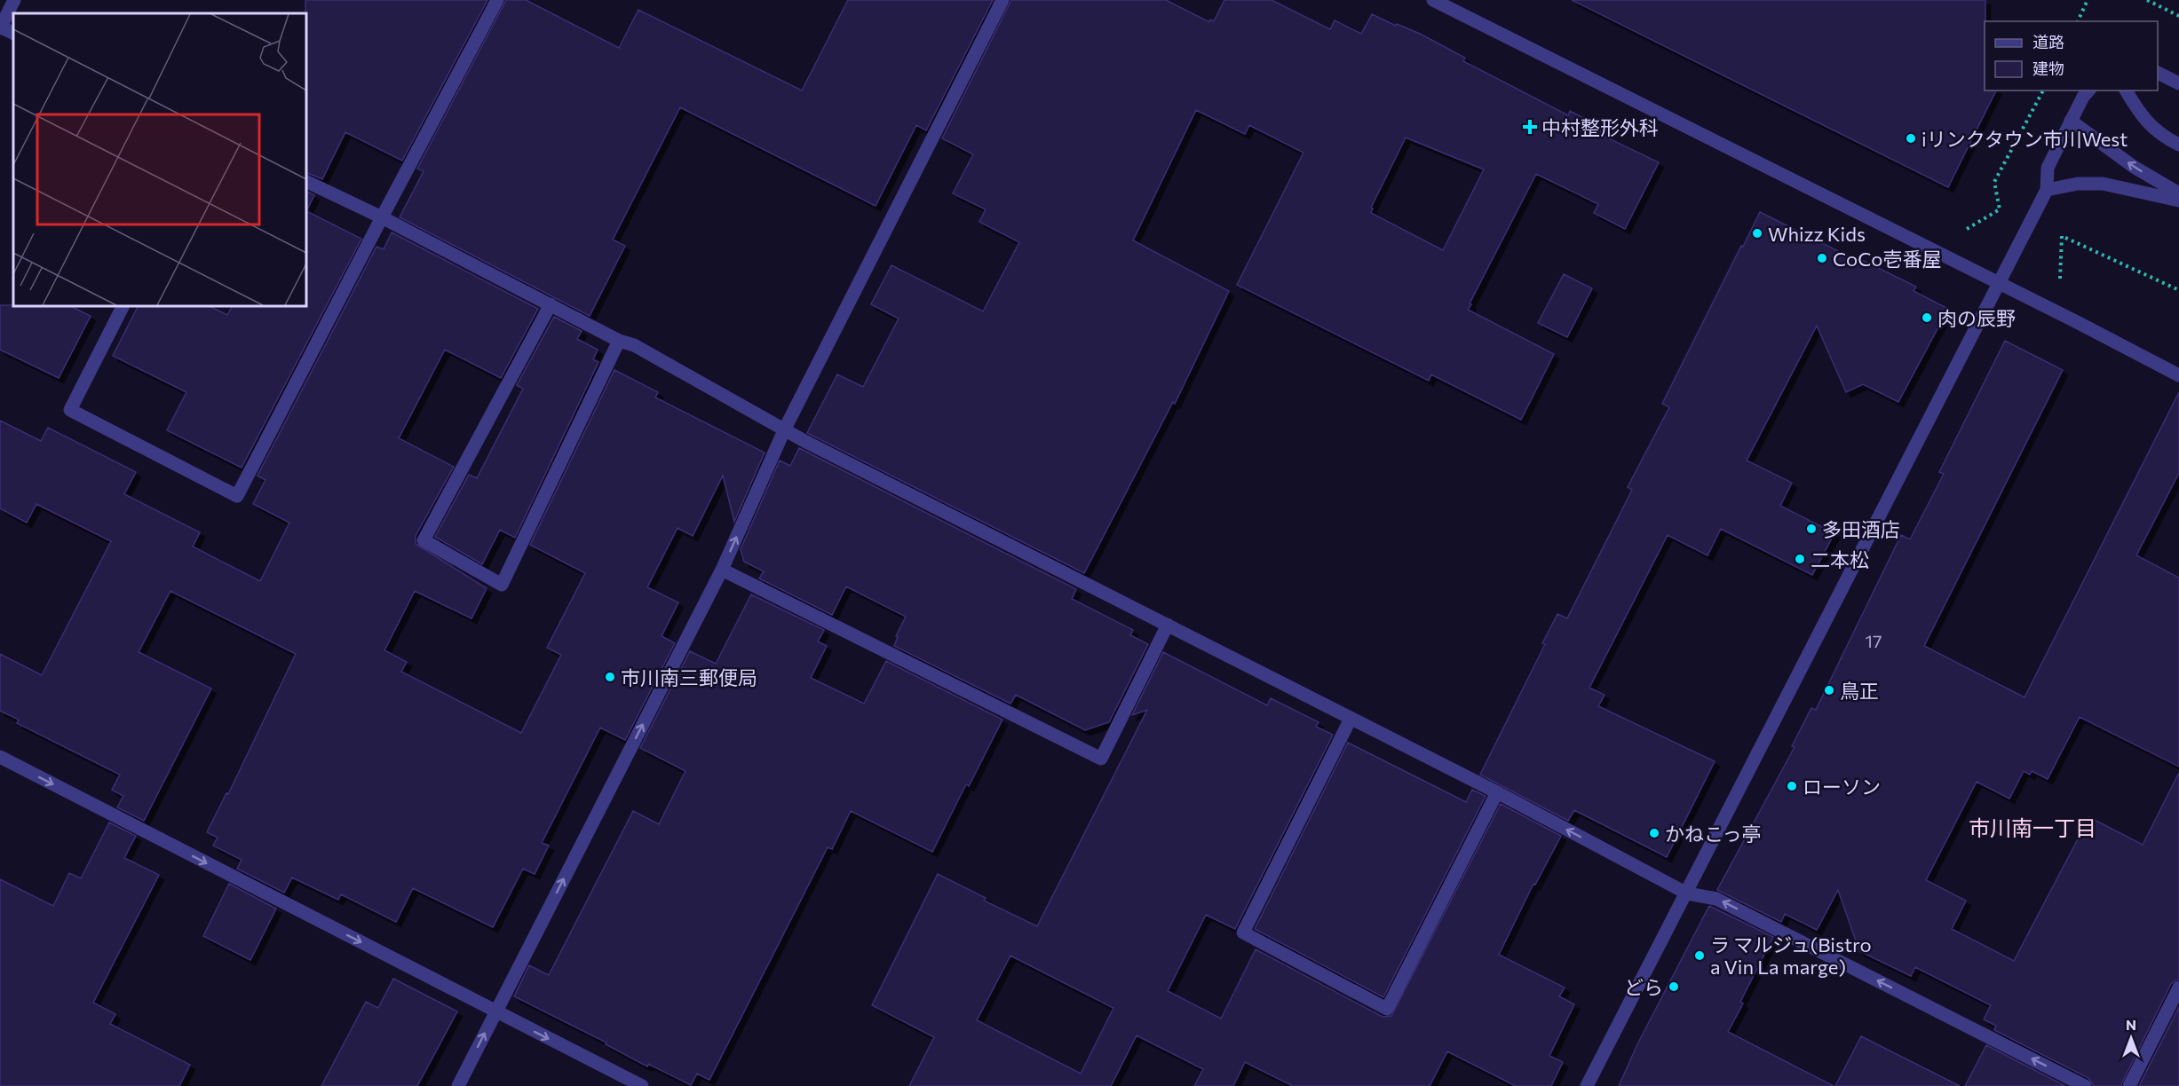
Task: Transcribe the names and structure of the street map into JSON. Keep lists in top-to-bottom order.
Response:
{
  "districts": ["市川南一丁目"],
  "places": {
    "health": ["中村整形外科"],
    "other": [
      "iリンクタウン市川West",
      "Whizz Kids",
      "CoCo壱番屋",
      "肉の辰野",
      "多田酒店",
      "二本松",
      "市川南三郵便局",
      "鳥正",
      "ローソン",
      "かねこっ亭",
      "ラ マルジュ(Bistro a Vin La marge)",
      "どら"
    ]
  },
  "house_numbers": ["17"],
  "legend": ["道路", "建物"],
  "north": "top"
}
